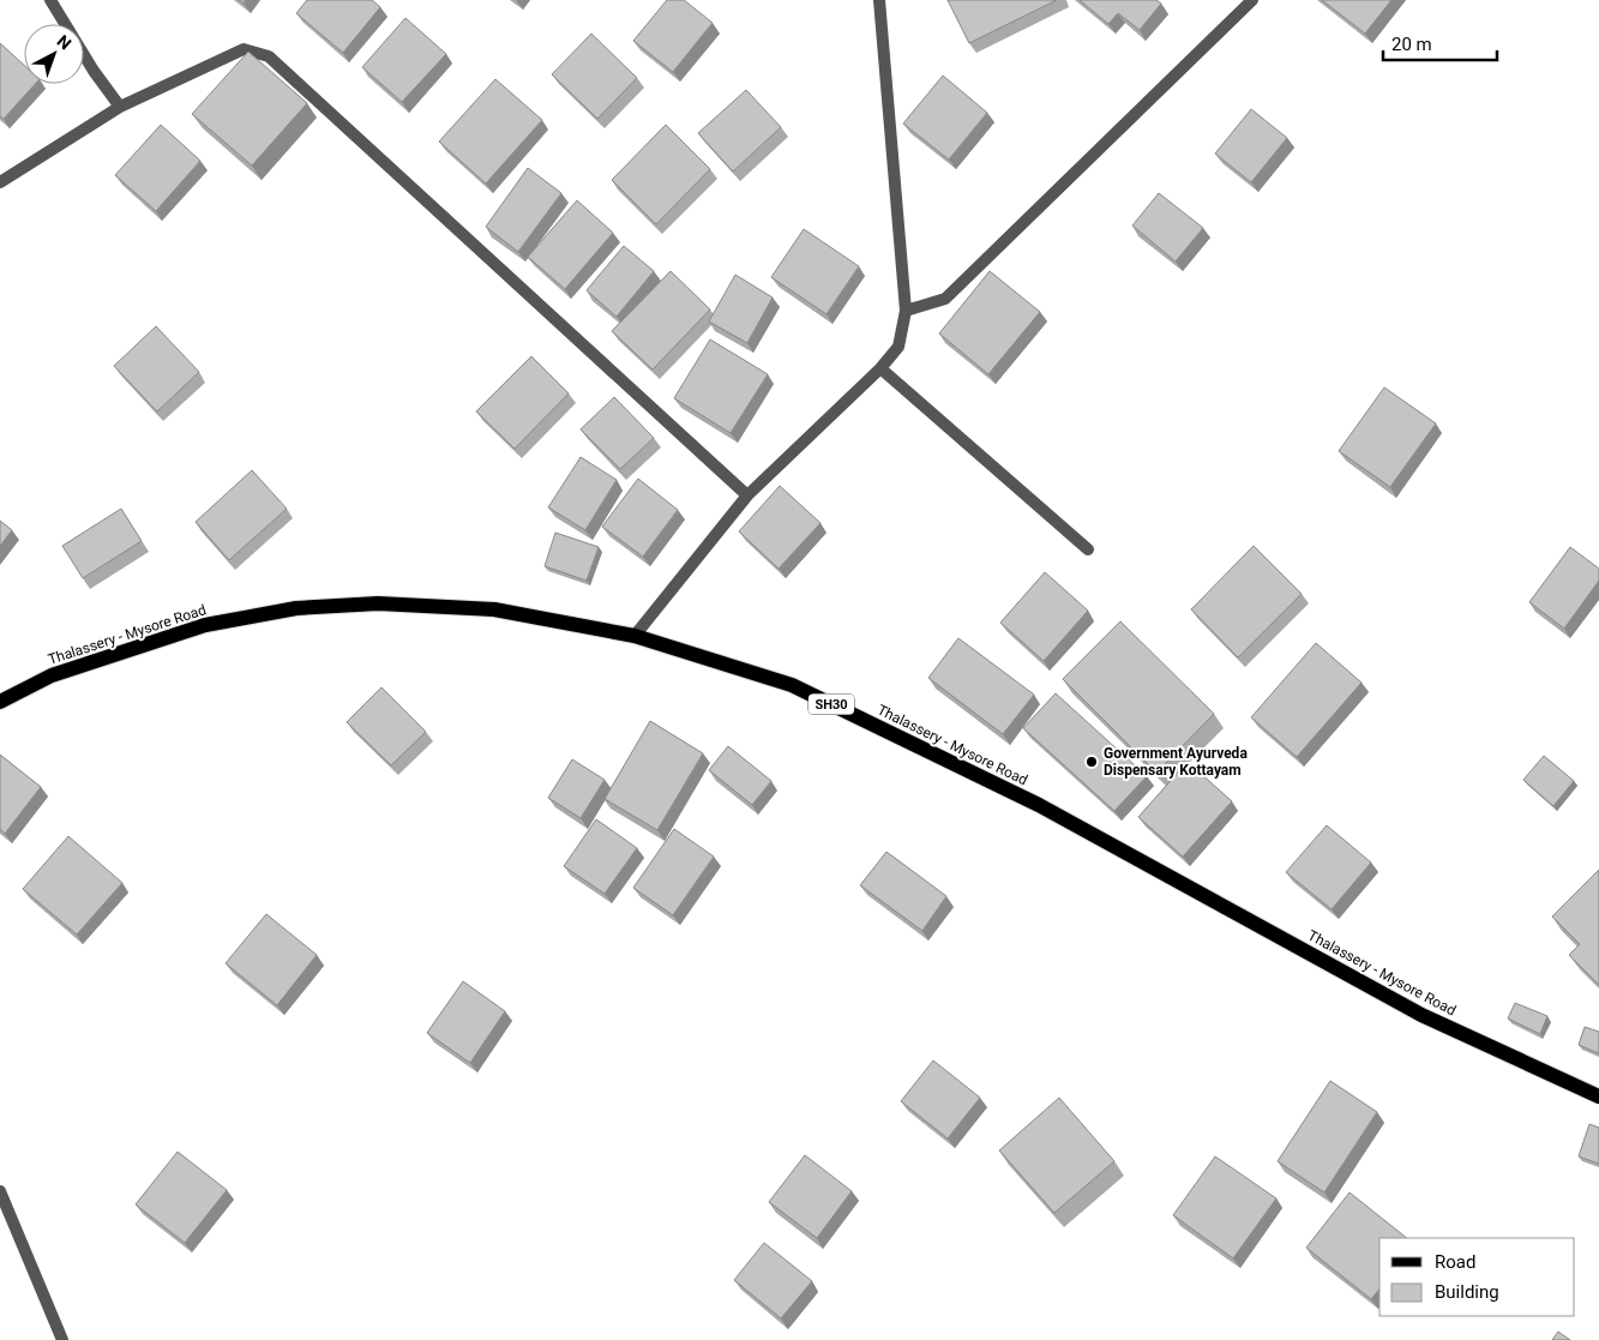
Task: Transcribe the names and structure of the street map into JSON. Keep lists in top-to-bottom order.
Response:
{
  "streets": {
    "main road": ["Thalassery - Mysore Road", "SH30"]
  },
  "places": ["Government Ayurveda Dispensary Kottayam"],
  "legend": ["Road", "Building"],
  "scale_bar": "20 m",
  "north": "top right"
}
